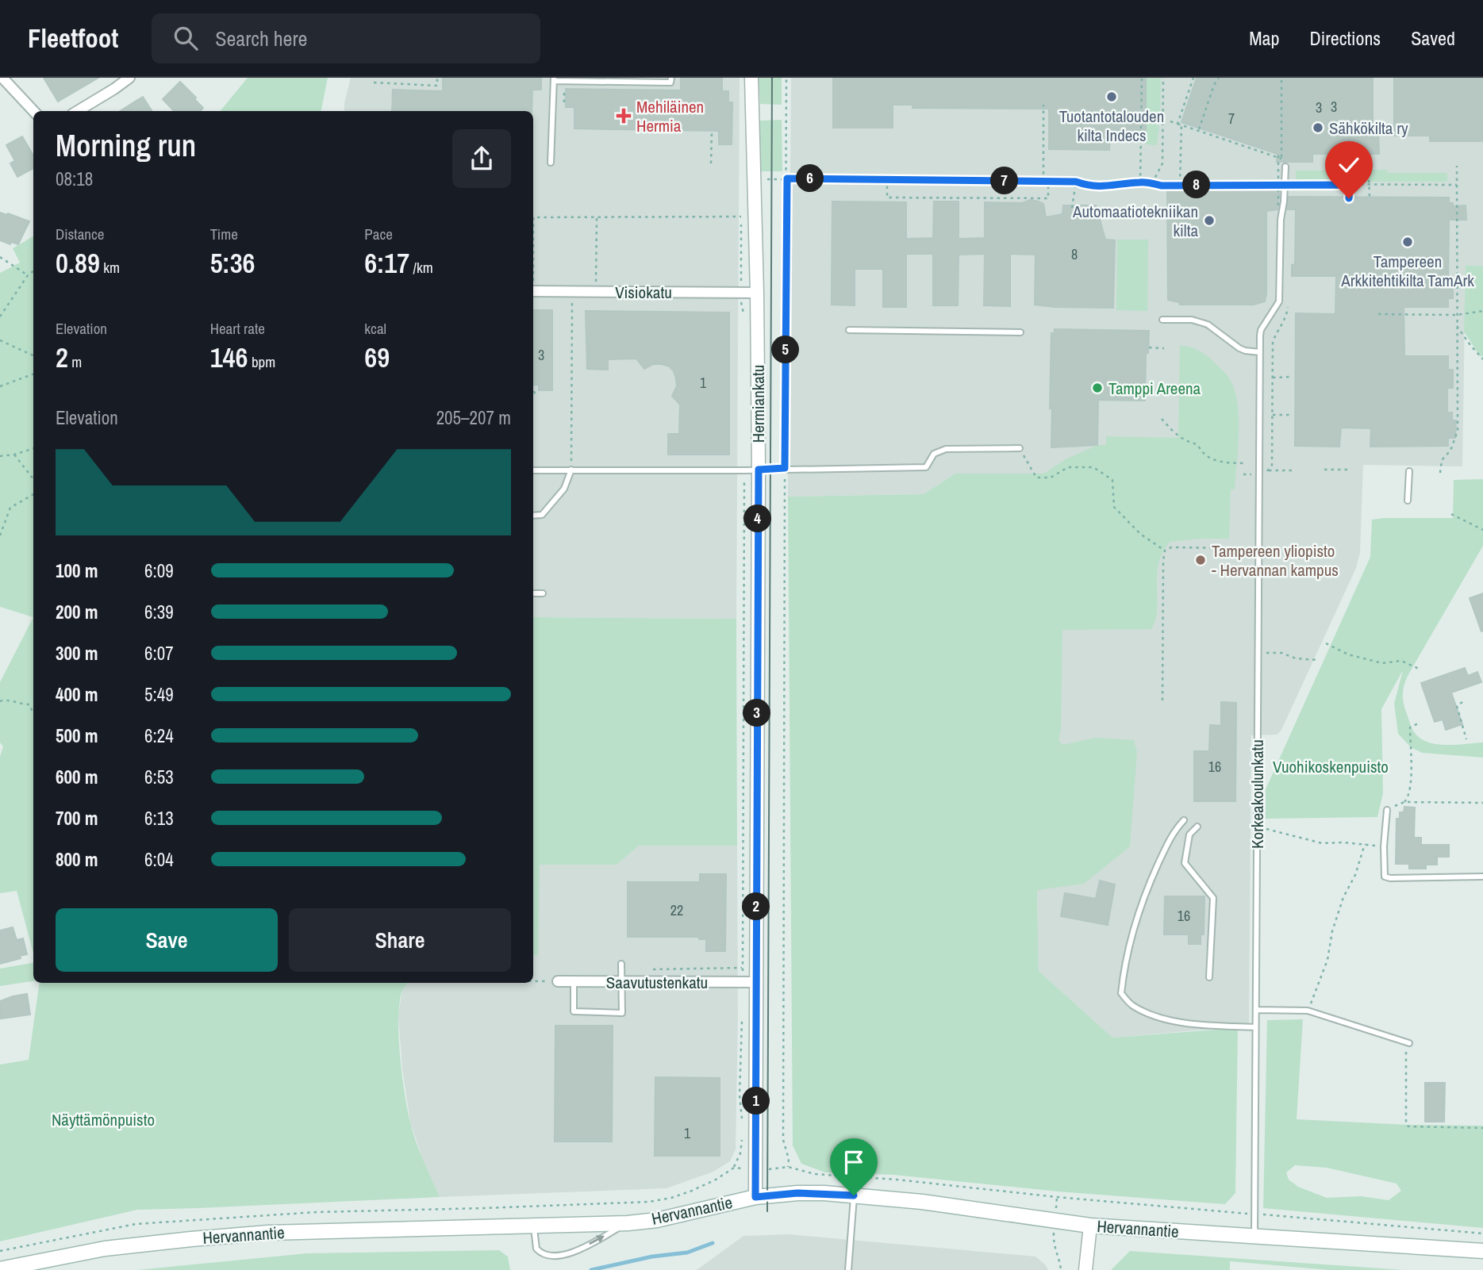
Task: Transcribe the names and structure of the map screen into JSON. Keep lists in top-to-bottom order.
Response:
{
  "streets": {
    "main road": ["Hervannantie"],
    "street": ["Visiokatu", "Hermiankatu", "Saavutustenkatu"],
    "lane": ["Korkeakoulunkatu"]
  },
  "crossings": [
    ["Visiokatu", "Hermiankatu"],
    ["Hermiankatu", "Saavutustenkatu"],
    ["Hermiankatu", "Hervannantie"],
    ["Korkeakoulunkatu", "Hervannantie"]
  ],
  "parks": ["Vuohikoskenpuisto", "Näyttämönpuisto"],
  "places": {
    "other": [
      "Tuotantotalouden kilta Indecs",
      "Sähkökilta ry",
      "Automaatiotekniikan kilta",
      "Tampereen Arkkitehtikilta TamArk",
      "Tamppi Areena",
      "Tampereen yliopisto - Hervannan kampus"
    ],
    "health": ["Mehiläinen Hermia"]
  },
  "house_numbers": [
    "3",
    "3",
    "7",
    "8",
    "3",
    "1",
    "16",
    "22",
    "16",
    "1"
  ],
  "page": {
    "header": "Fleetfoot",
    "search": "Search here",
    "nav": ["Map", "Directions", "Saved"],
    "heading": ["Morning run", "08:18"],
    "pins": [
      "6",
      "7",
      "8",
      "5",
      "4",
      "3",
      "2",
      "1"
    ],
    "stats": [
      ["Distance", "0.89 km"],
      ["Time", "5:36"],
      ["Pace", "6:17 /km"],
      ["Elevation", "2 m"],
      ["Heart rate", "146 bpm"],
      ["kcal", "69"]
    ],
    "chart": ["Elevation", "205–207 m"],
    "list": [
      {
        "name": "100 m",
        "note": "6:09"
      },
      {
        "name": "200 m",
        "note": "6:39"
      },
      {
        "name": "300 m",
        "note": "6:07"
      },
      {
        "name": "400 m",
        "note": "5:49"
      },
      {
        "name": "500 m",
        "note": "6:24"
      },
      {
        "name": "600 m",
        "note": "6:53"
      },
      {
        "name": "700 m",
        "note": "6:13"
      },
      {
        "name": "800 m",
        "note": "6:04"
      }
    ],
    "buttons": ["Save", "Share"]
  }
}
